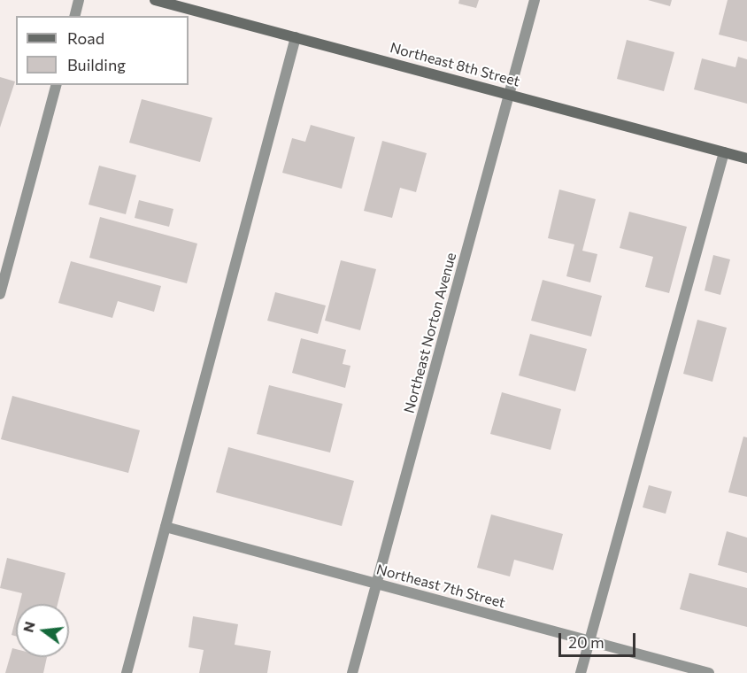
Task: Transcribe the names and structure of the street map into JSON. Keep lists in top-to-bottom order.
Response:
{
  "streets": {
    "main road": ["Northeast 8th Street"],
    "street": ["Northeast Norton Avenue", "Northeast 7th Street"]
  },
  "crossings": [
    ["Northeast 8th Street", "Northeast Norton Avenue"],
    ["Northeast Norton Avenue", "Northeast 7th Street"]
  ],
  "legend": ["Road", "Building"],
  "scale_bar": "20 m",
  "north": "left"
}
